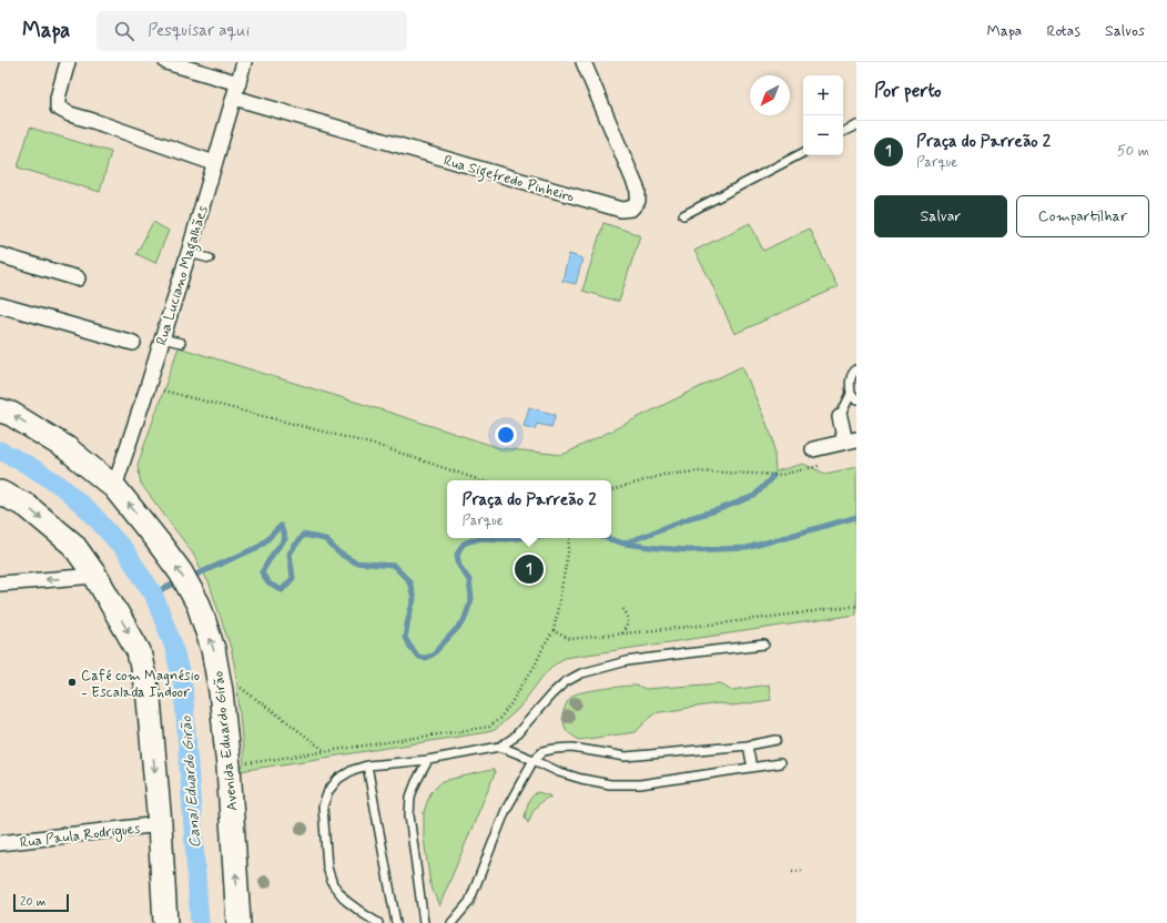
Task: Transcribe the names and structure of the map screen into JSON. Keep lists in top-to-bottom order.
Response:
{
  "streets": {
    "main road": ["Avenida Eduardo Girão"],
    "street": ["Rua Sigefredo Pinheiro", "Rua Luciano Magalhães", "Rua Paula Rodrigues"]
  },
  "crossings": [
    ["Rua Sigefredo Pinheiro", "Rua Luciano Magalhães"],
    ["Rua Luciano Magalhães", "Avenida Eduardo Girão"]
  ],
  "water": ["Canal Eduardo Girão"],
  "places": ["Café com Magnésio - Escalada Indoor"],
  "scale_bar": "20 m",
  "north": "bottom left",
  "page": {
    "header": "Mapa",
    "search": "Pesquisar aqui",
    "nav": ["Mapa", "Rotas", "Salvos"],
    "heading": "Por perto",
    "map_buttons": ["+", "−"],
    "list": [
      {
        "mark": "1",
        "name": "Praça do Parreão 2",
        "note": "Parque",
        "value": "50 m"
      }
    ],
    "buttons": ["Salvar", "Compartilhar"],
    "popup": ["Praça do Parreão 2", "Parque"],
    "pins": "1",
    "scale": "20 m"
  }
}
